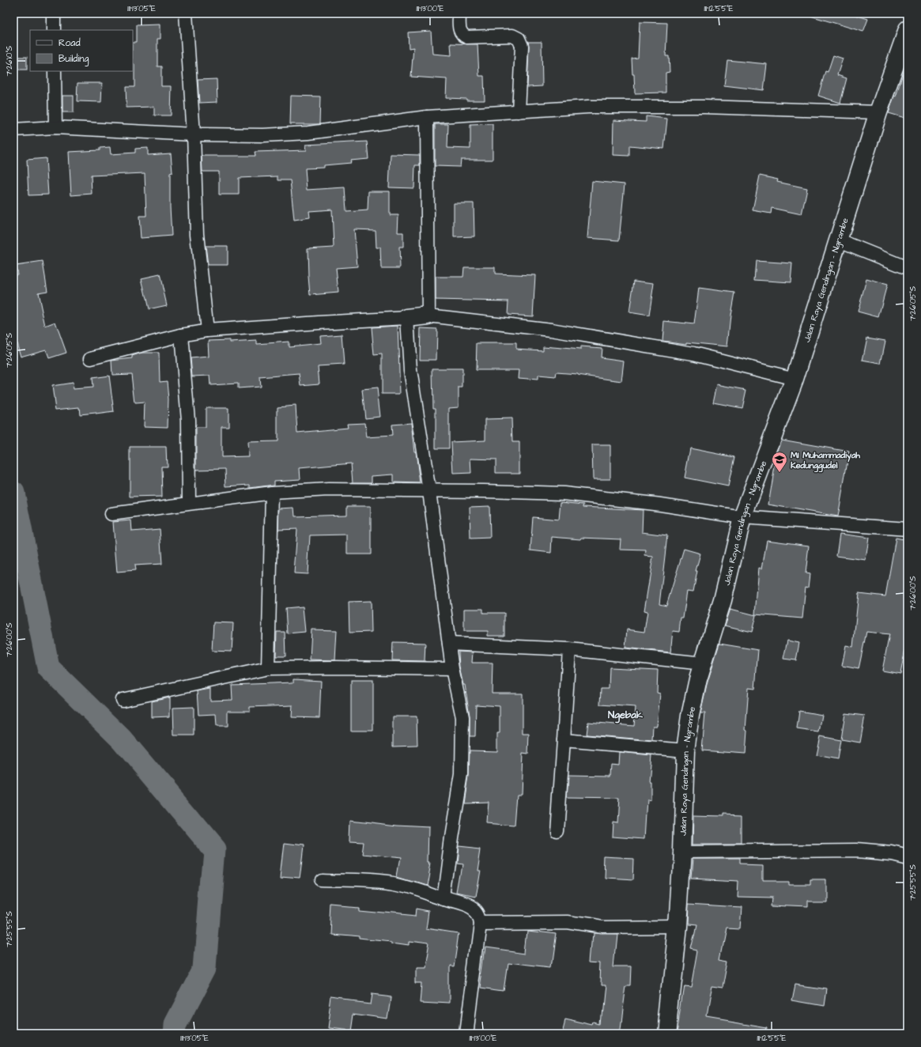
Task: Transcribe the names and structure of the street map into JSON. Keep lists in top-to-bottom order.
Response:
{
  "streets": {
    "main road": ["Jalan Raya Gendingan - Ngrambe"]
  },
  "districts": ["Ngebak"],
  "places": {
    "school or university": ["MI Muhammadiyah Kedunggudel"]
  },
  "legend": ["Road", "Building"],
  "coordinates": [
    "111°13'05\"E",
    "111°13'00\"E",
    "111°12'55\"E",
    "7°26'10\"S",
    "7°26'05\"S",
    "7°26'00\"S",
    "7°25'55\"S"
  ]
}
